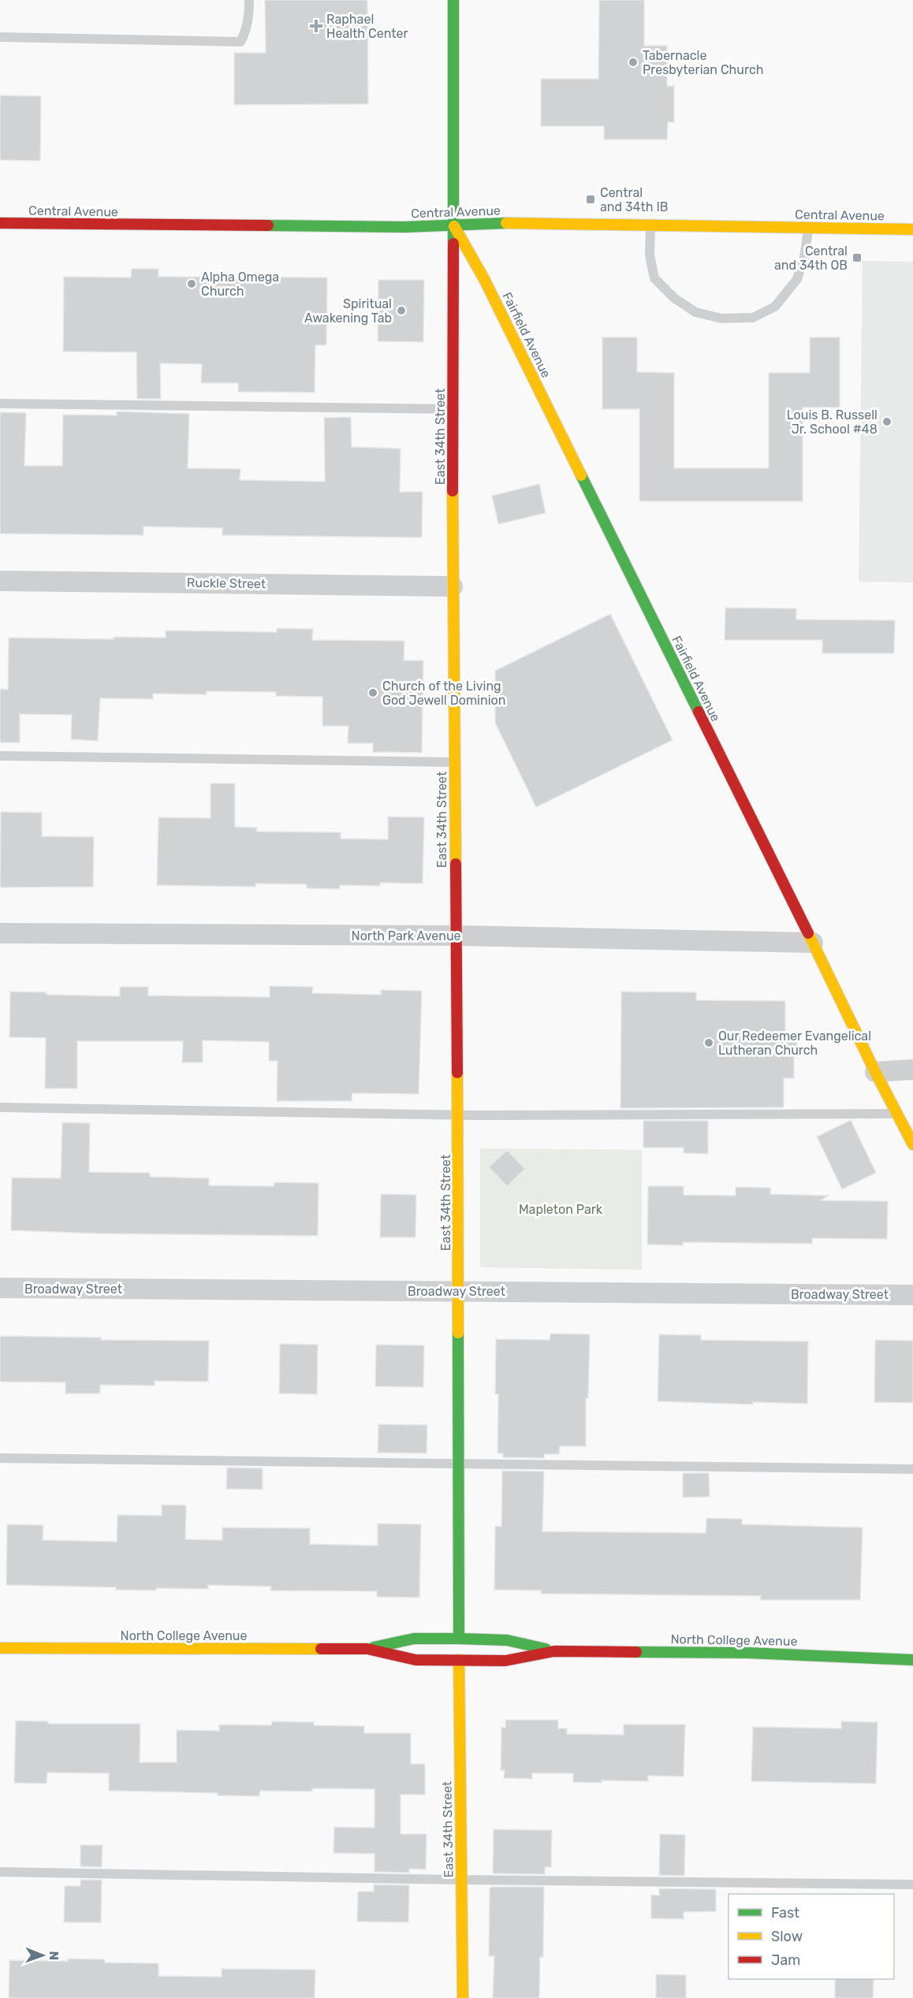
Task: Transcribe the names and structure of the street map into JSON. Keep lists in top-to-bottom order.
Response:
{
  "streets": {
    "street": [
      "Central Avenue",
      "Fairfield Avenue",
      "East 34th Street",
      "Ruckle Street",
      "North Park Avenue",
      "Broadway Street",
      "North College Avenue"
    ]
  },
  "crossings": [
    ["Central Avenue", "Fairfield Avenue"],
    ["Central Avenue", "East 34th Street"],
    ["Fairfield Avenue", "East 34th Street"],
    ["Fairfield Avenue", "North Park Avenue"],
    ["East 34th Street", "Ruckle Street"],
    ["East 34th Street", "North Park Avenue"],
    ["East 34th Street", "Broadway Street"],
    ["East 34th Street", "North College Avenue"]
  ],
  "parks": ["Mapleton Park"],
  "places": {
    "health": ["Raphael Health Center"],
    "other": [
      "Tabernacle Presbyterian Church",
      "Alpha Omega Church",
      "Spiritual Awakening Tab",
      "Louis B. Russell Jr. School #48",
      "Church of the Living God Jewell Dominion",
      "Our Redeemer Evangelical Lutheran Church"
    ],
    "transit": ["Central and 34th IB", "Central and 34th OB"]
  },
  "legend": ["Fast", "Slow", "Jam"],
  "north": "right"
}
